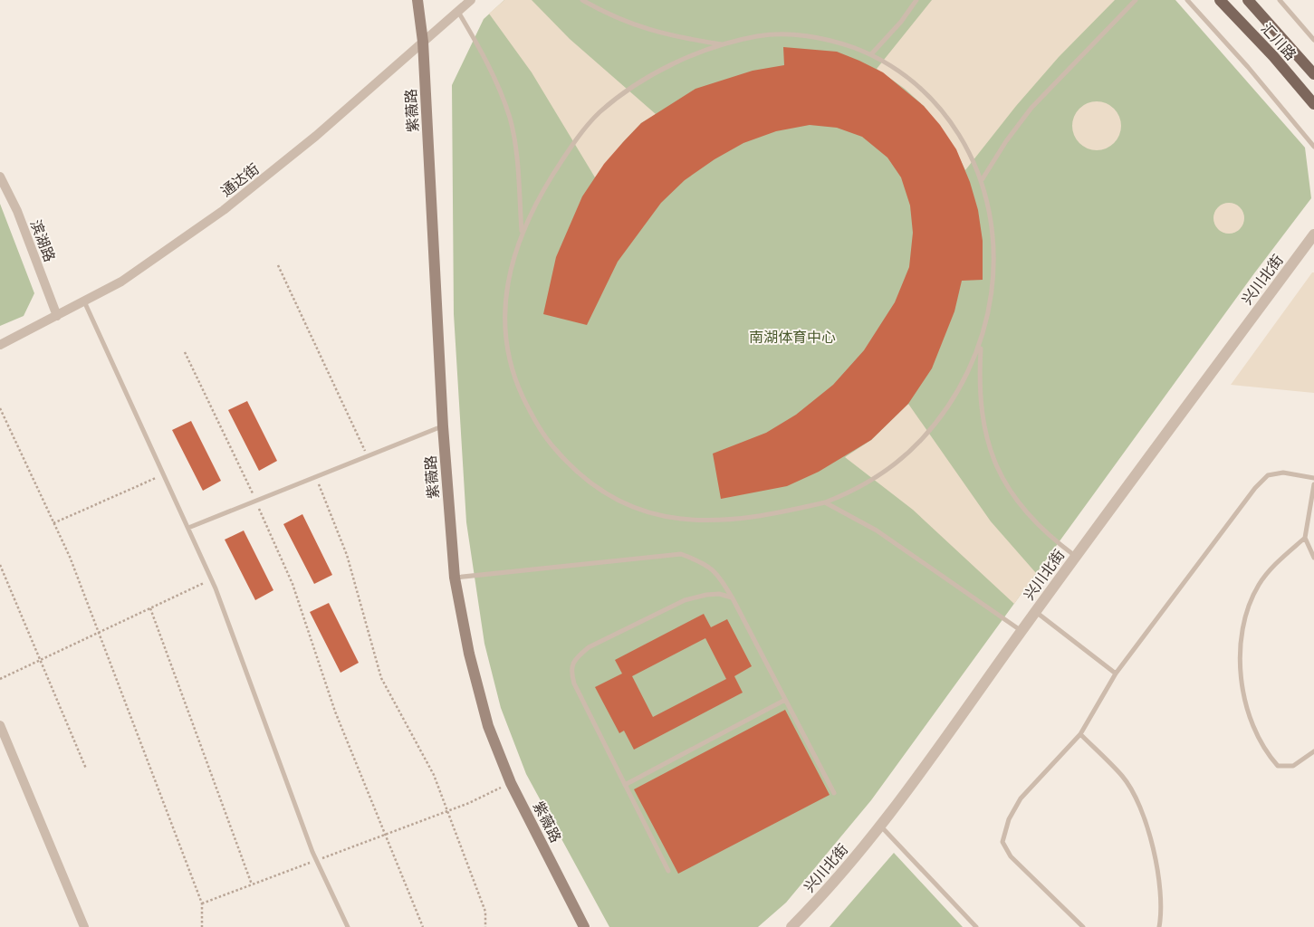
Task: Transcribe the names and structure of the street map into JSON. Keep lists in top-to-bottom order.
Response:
{
  "streets": {
    "main road": ["汇川路", "紫薇路"],
    "street": ["通达街", "滨湖路", "兴川北街"]
  },
  "crossings": [
    ["紫薇路", "通达街"],
    ["通达街", "滨湖路"]
  ],
  "parks": ["南湖体育中心"]
}
